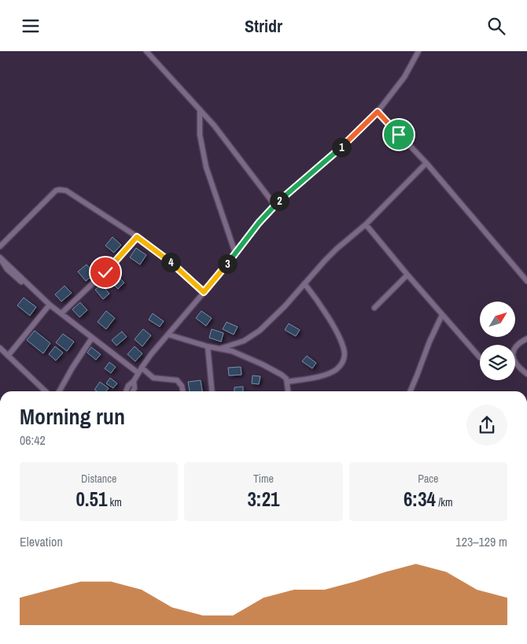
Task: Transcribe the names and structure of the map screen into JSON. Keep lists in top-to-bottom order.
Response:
{
  "north": "top right",
  "page": {
    "header": "Stridr",
    "pins": [
      "1",
      "2",
      "4",
      "3"
    ],
    "heading": ["Morning run", "06:42"],
    "stats": [
      ["Distance", "0.51 km"],
      ["Time", "3:21"],
      ["Pace", "6:34 /km"]
    ],
    "chart": ["Elevation", "123–129 m"]
  }
}
